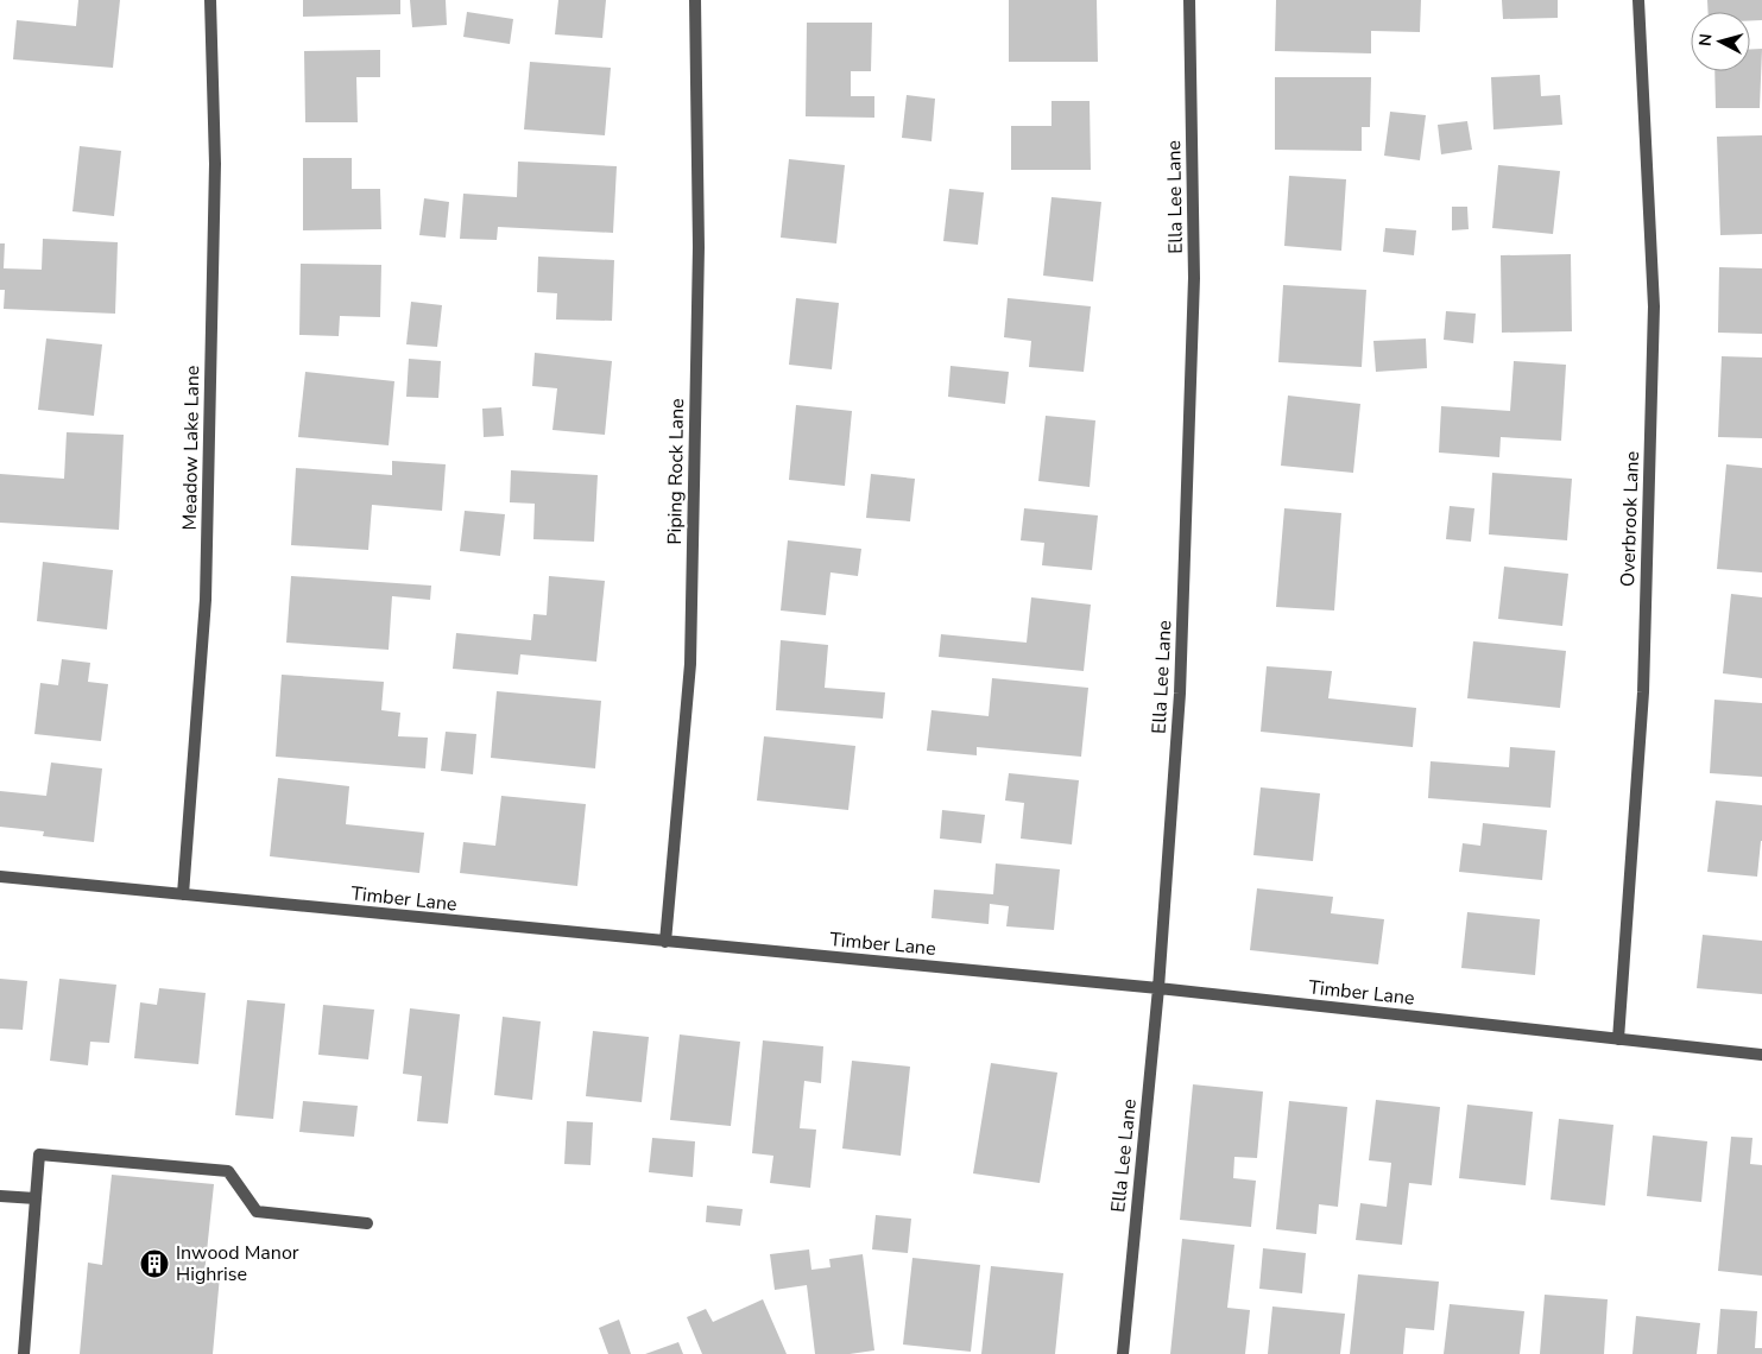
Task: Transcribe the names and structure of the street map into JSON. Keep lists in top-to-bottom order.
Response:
{
  "streets": {
    "street": [
      "Ella Lee Lane",
      "Meadow Lake Lane",
      "Piping Rock Lane",
      "Overbrook Lane",
      "Timber Lane"
    ]
  },
  "crossings": [
    ["Ella Lee Lane", "Timber Lane"],
    ["Meadow Lake Lane", "Timber Lane"],
    ["Piping Rock Lane", "Timber Lane"],
    ["Overbrook Lane", "Timber Lane"]
  ],
  "places": {
    "building": ["Inwood Manor Highrise"]
  },
  "north": "left"
}
